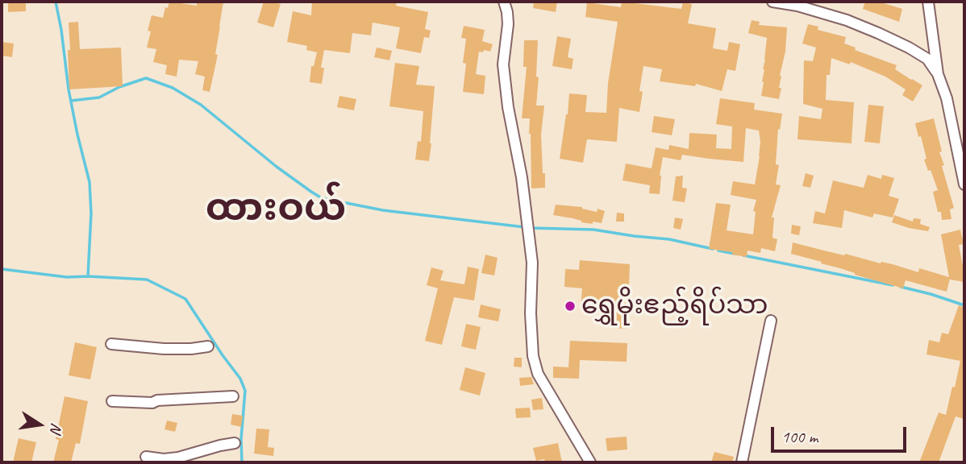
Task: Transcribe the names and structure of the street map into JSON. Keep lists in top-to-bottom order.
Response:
{
  "districts": ["ထားဝယ်"],
  "places": ["ရွှေမိုးဧည့်ရိပ်သာ"],
  "scale_bar": "100 m",
  "north": "right"
}
